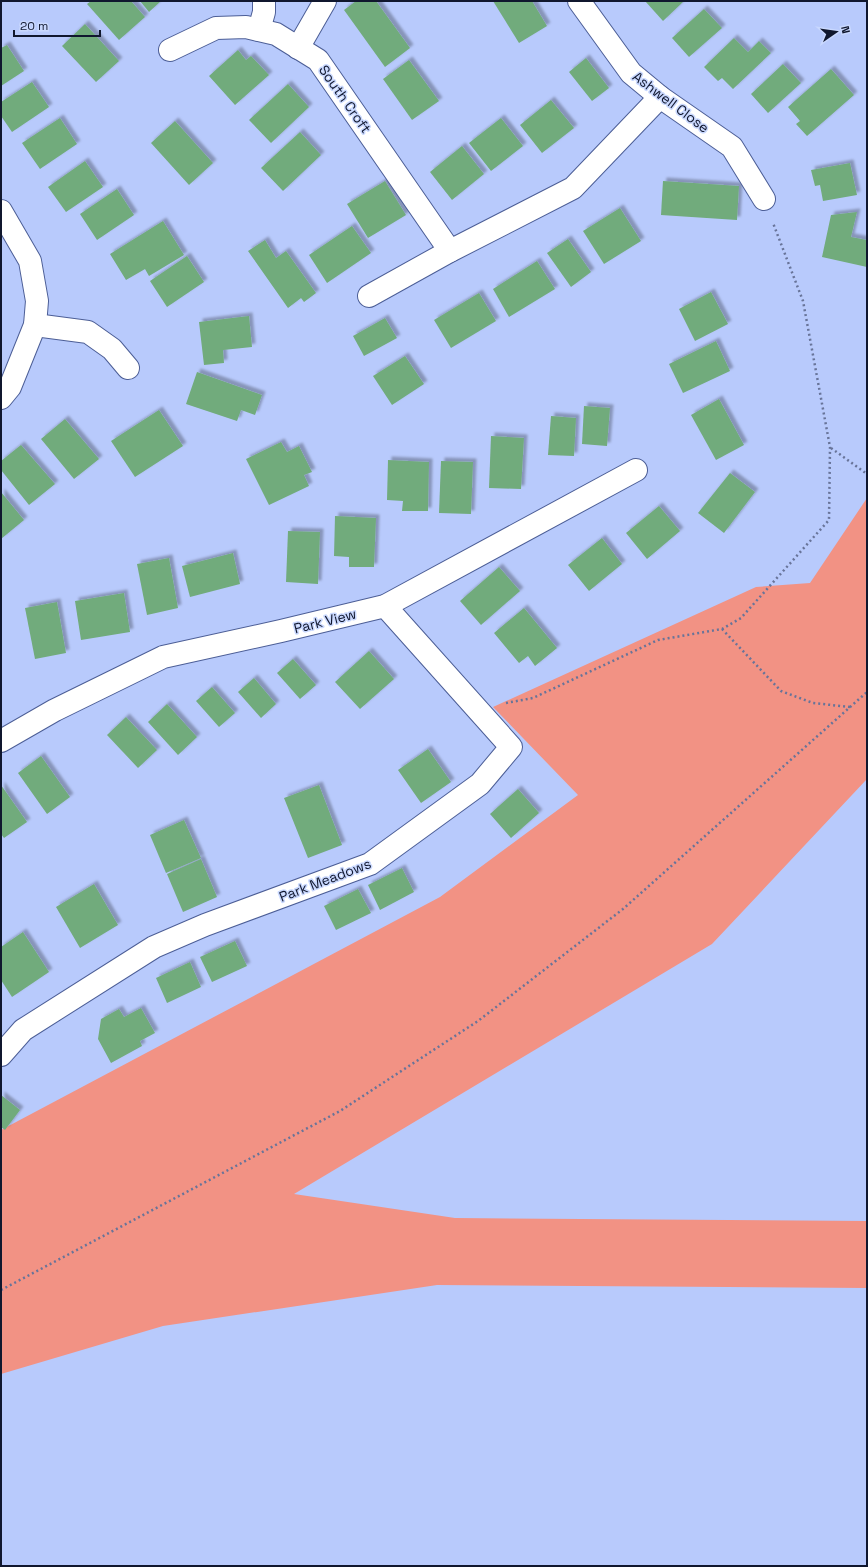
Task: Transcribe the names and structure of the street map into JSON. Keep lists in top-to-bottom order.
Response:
{
  "streets": {
    "street": [
      "South Croft",
      "Ashwell Close",
      "Park View",
      "Park Meadows"
    ]
  },
  "crossings": [
    ["Park View", "Park Meadows"]
  ],
  "scale_bar": "20 m",
  "north": "right"
}
